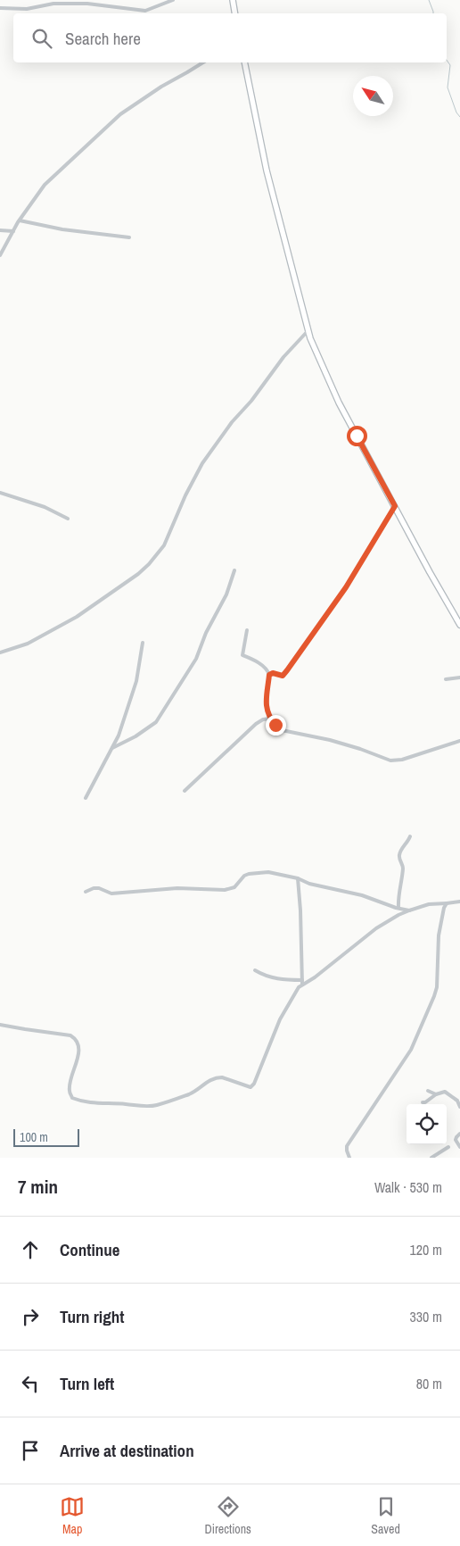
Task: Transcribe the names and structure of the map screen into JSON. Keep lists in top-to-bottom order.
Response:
{
  "scale_bar": "100 m",
  "north": "top left",
  "page": {
    "search": "Search here",
    "scale": "100 m",
    "heading": ["7 min", "Walk · 530 m"],
    "list": [
      ["Continue", "120 m"],
      ["Turn right", "330 m"],
      ["Turn left", "80 m"],
      "Arrive at destination"
    ],
    "nav": ["Map", "Directions", "Saved"]
  }
}
